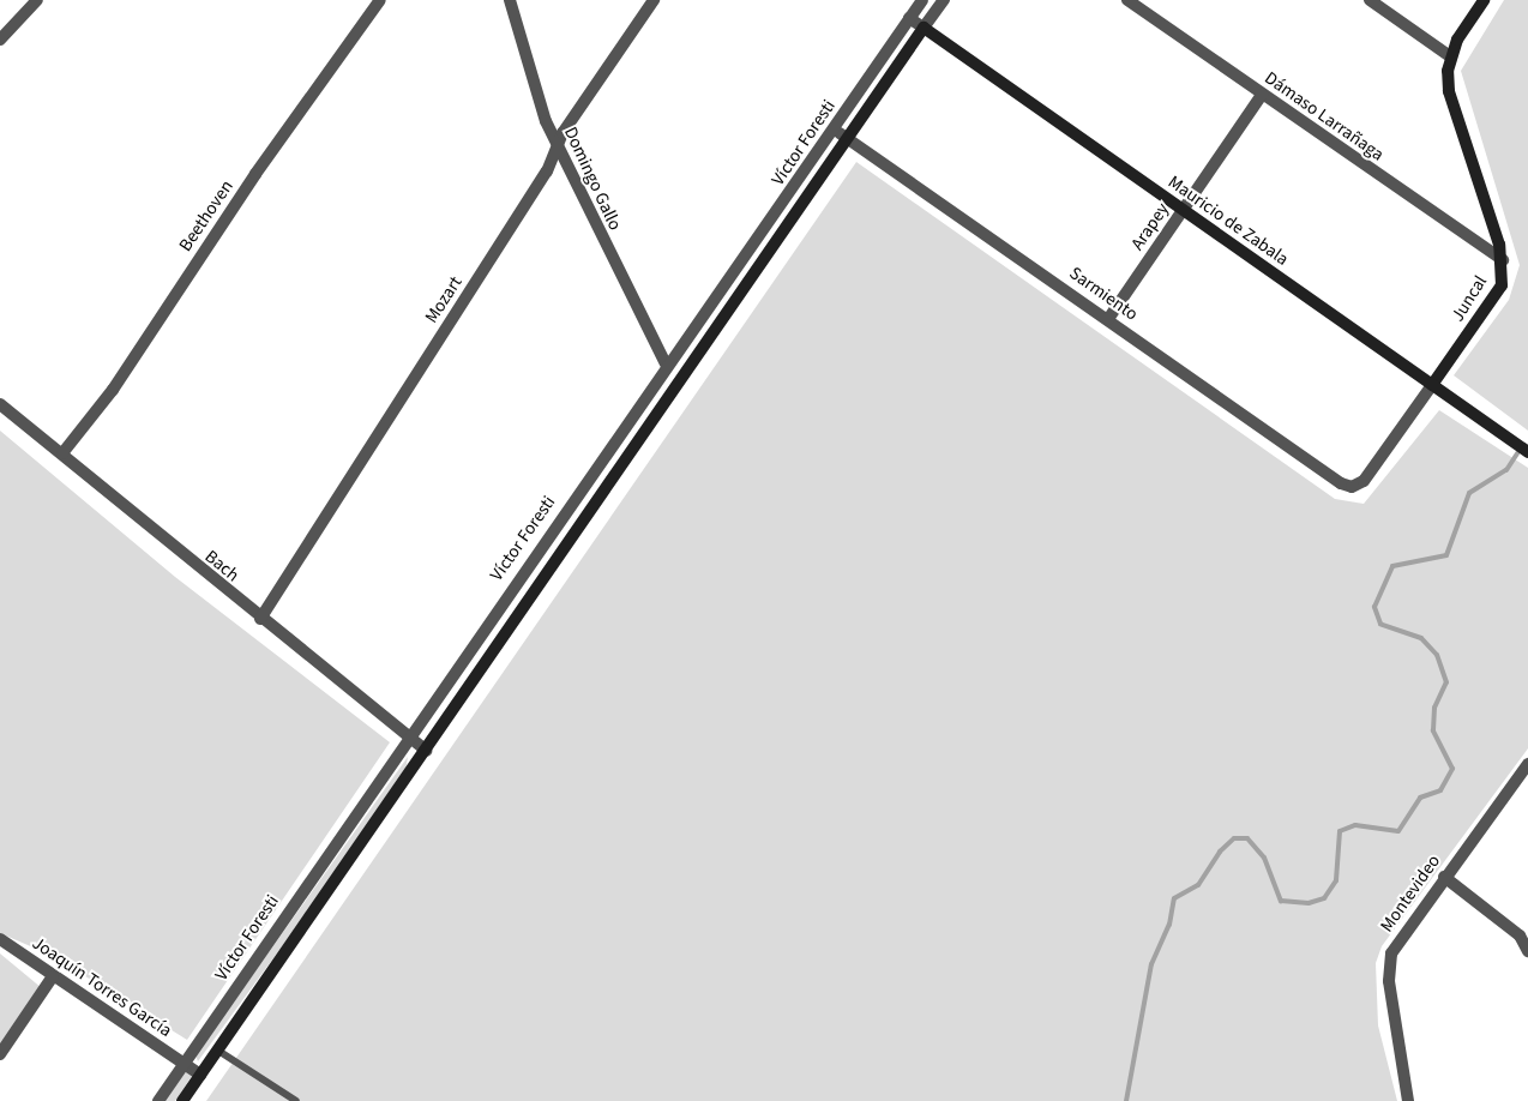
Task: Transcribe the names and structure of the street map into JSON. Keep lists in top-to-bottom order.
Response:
{
  "streets": {
    "street": [
      "Dámaso Larrañaga",
      "Víctor Foresti",
      "Domingo Gallo",
      "Beethoven",
      "Mauricio de Zabala",
      "Arapey",
      "Sarmiento",
      "Juncal",
      "Mozart",
      "Bach",
      "Montevideo",
      "Joaquín Torres García"
    ]
  },
  "crossings": [
    ["Dámaso Larrañaga", "Arapey"],
    ["Dámaso Larrañaga", "Juncal"],
    ["Víctor Foresti", "Domingo Gallo"],
    ["Víctor Foresti", "Mauricio de Zabala"],
    ["Víctor Foresti", "Sarmiento"],
    ["Víctor Foresti", "Bach"],
    ["Víctor Foresti", "Joaquín Torres García"],
    ["Domingo Gallo", "Mozart"],
    ["Beethoven", "Bach"],
    ["Mauricio de Zabala", "Arapey"],
    ["Mauricio de Zabala", "Juncal"],
    ["Arapey", "Sarmiento"],
    ["Sarmiento", "Juncal"],
    ["Mozart", "Bach"]
  ]
}
